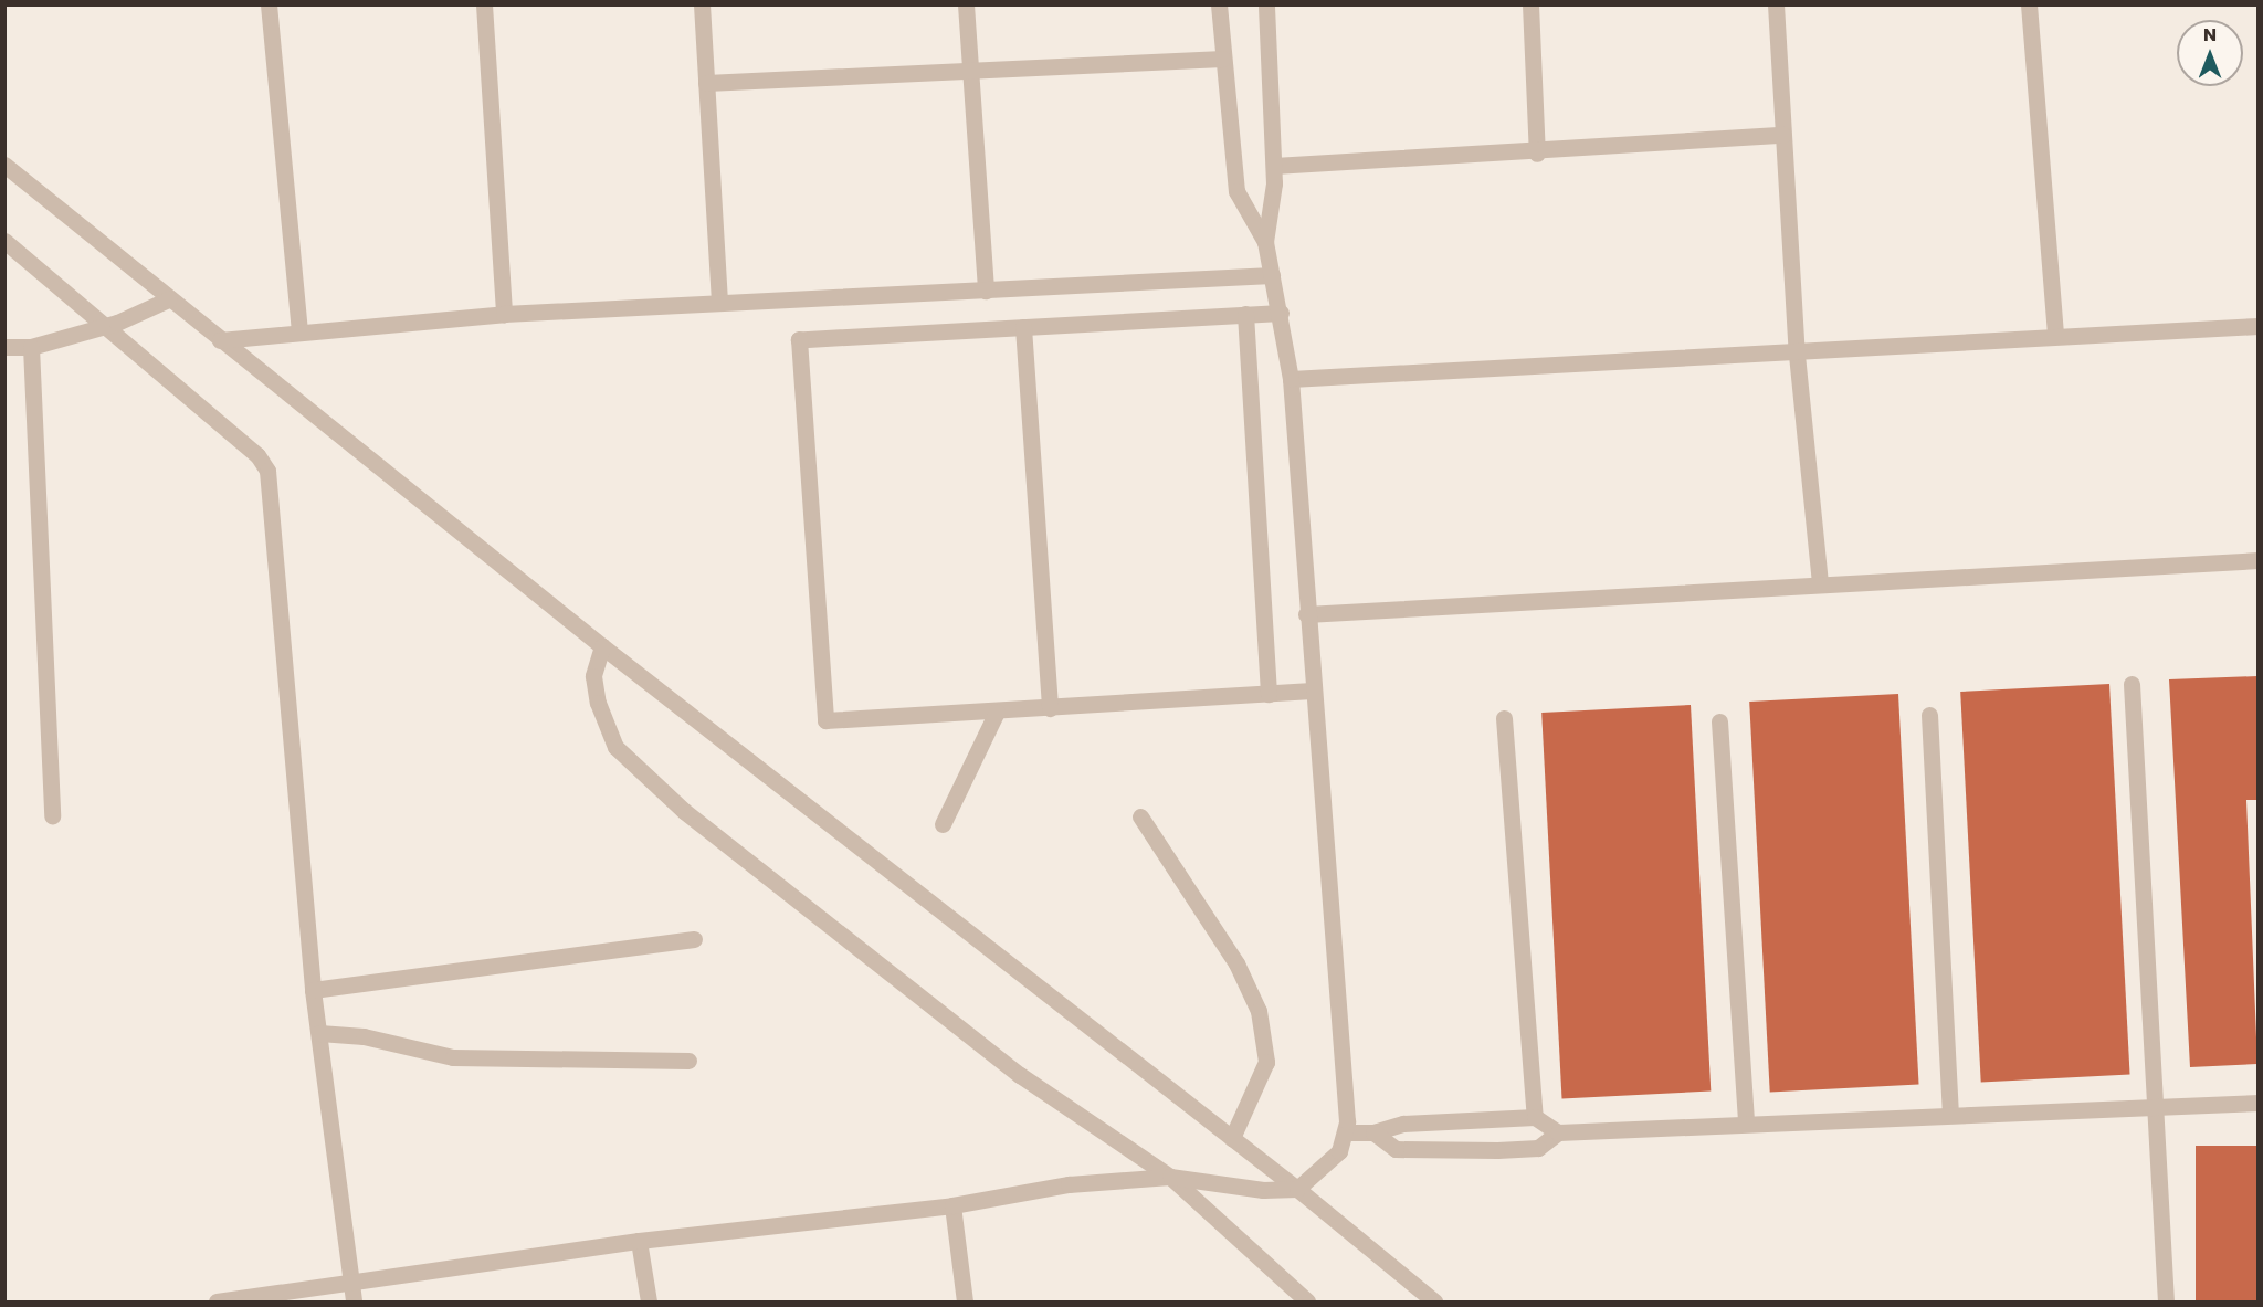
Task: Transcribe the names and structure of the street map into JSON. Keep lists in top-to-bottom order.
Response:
{
  "north": "top"
}
